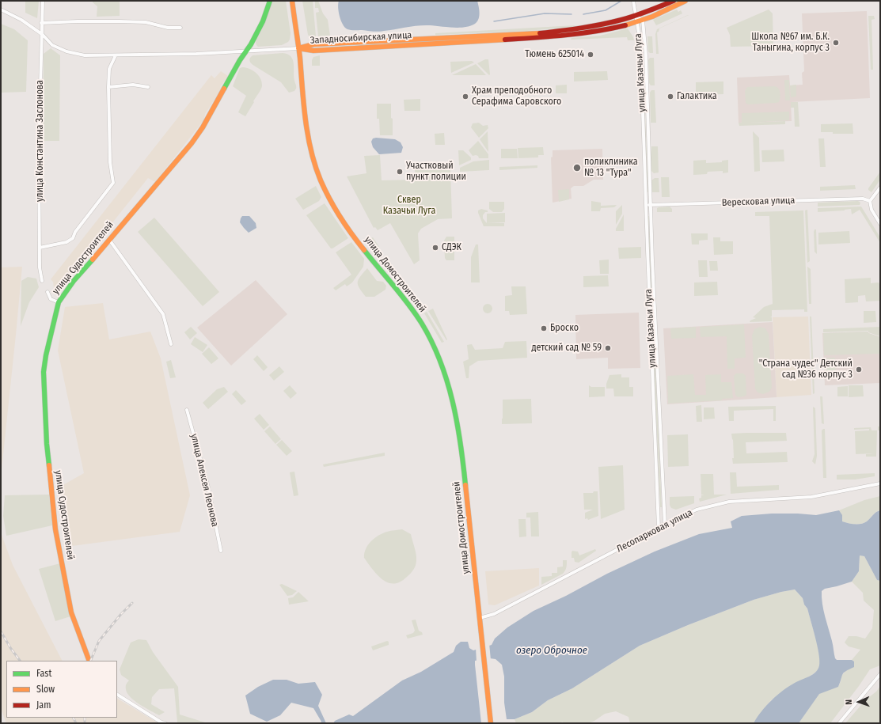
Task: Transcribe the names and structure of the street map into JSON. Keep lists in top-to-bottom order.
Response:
{
  "streets": {
    "main road": ["Западносибирская улица", "улица Судостроителей", "улица Домостроителей"],
    "street": [
      "улица Казачьи Луга",
      "улица Константина Заслонова",
      "Вересковая улица",
      "улица Алексея Леонова",
      "Лесопарковая улица"
    ]
  },
  "crossings": [
    ["Западносибирская улица", "улица Казачьи Луга"],
    ["Западносибирская улица", "улица Домостроителей"],
    ["улица Казачьи Луга", "Вересковая улица"],
    ["улица Казачьи Луга", "Лесопарковая улица"],
    ["улица Домостроителей", "Лесопарковая улица"]
  ],
  "water": ["озеро Оброчное"],
  "parks": ["Сквер Казачьи Луга"],
  "places": [
    "Школа №67 им. Б.К. Таныгина, корпус 3",
    "Тюмень 625014",
    "Храм преподобного Серафима Саровского",
    "Галактика",
    "поликлиника № 13 \"Тура\"",
    "Участковый пункт полиции",
    "СДЭК",
    "Броско",
    "детский сад № 59",
    "\"Страна чудес\" Детский сад №36 корпус 3"
  ],
  "legend": ["Fast", "Slow", "Jam"],
  "north": "left"
}
